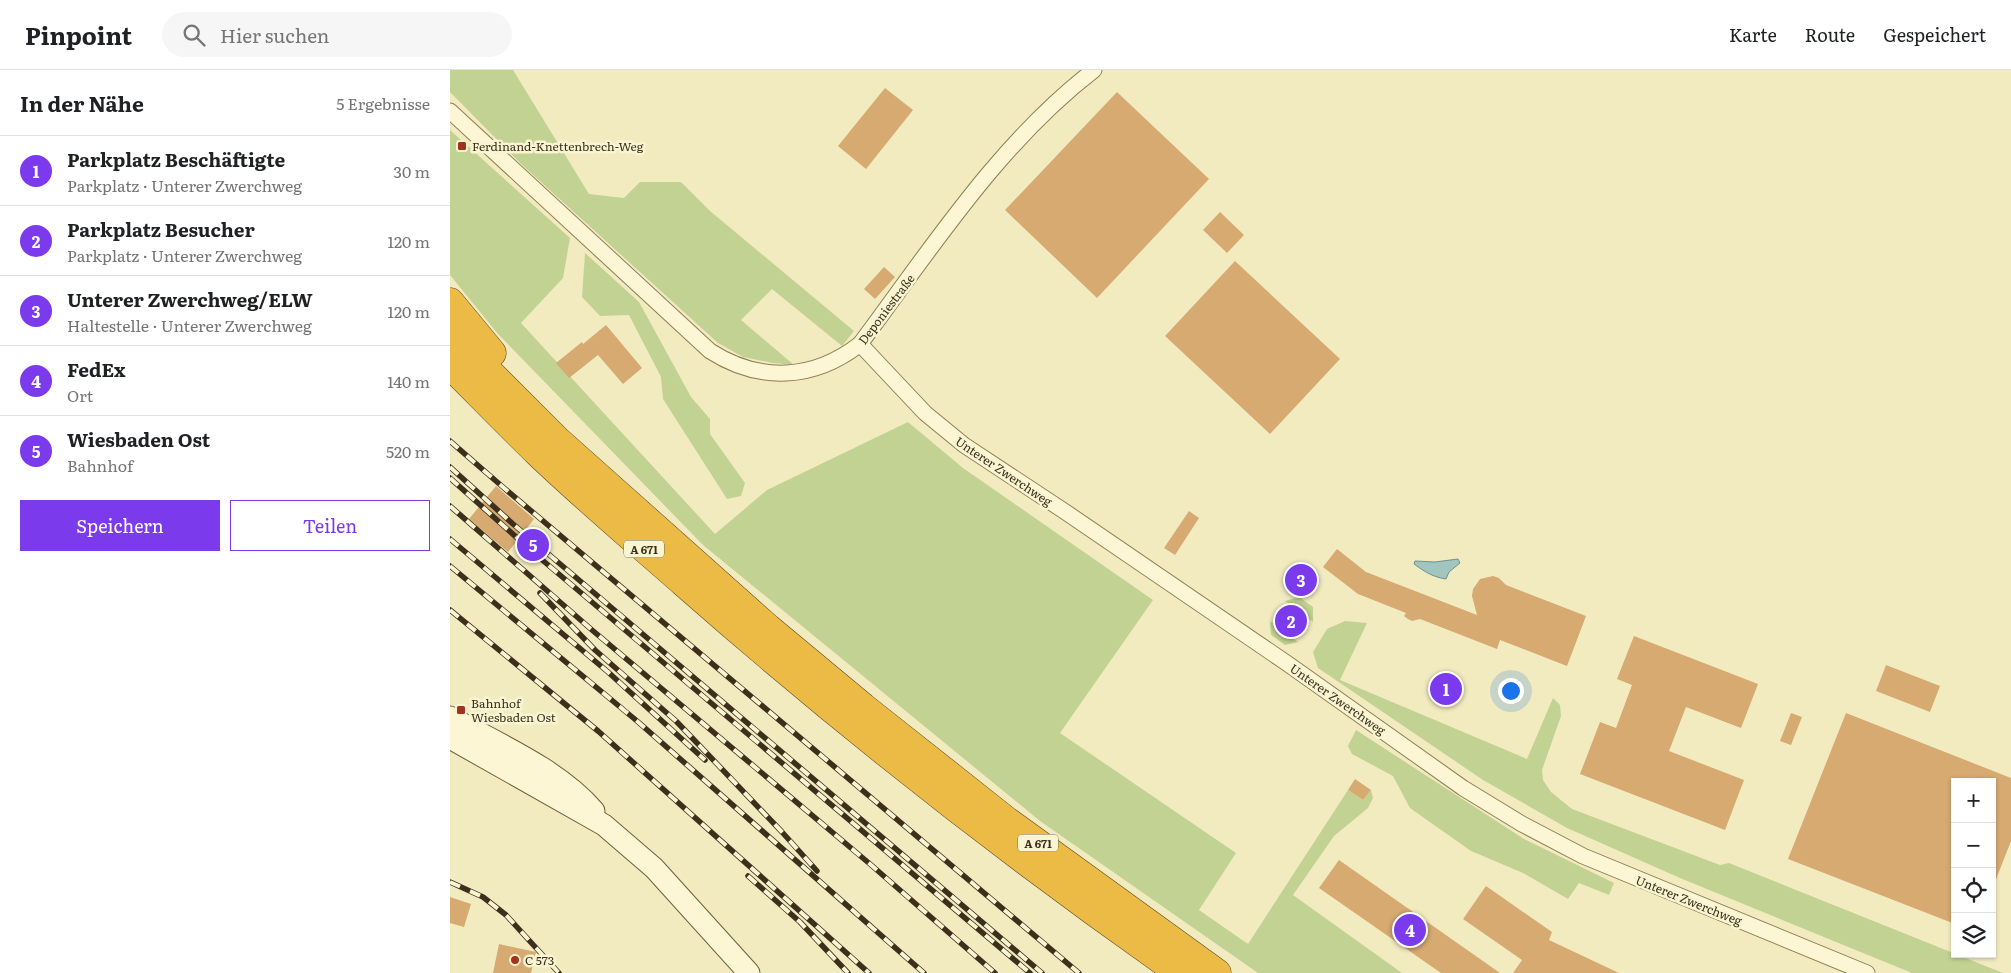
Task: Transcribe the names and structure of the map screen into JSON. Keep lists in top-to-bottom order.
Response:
{
  "streets": {
    "highway": ["A 671"],
    "street": ["Deponiestraße", "Unterer Zwerchweg"]
  },
  "crossings": [
    ["Deponiestraße", "Unterer Zwerchweg"]
  ],
  "places": {
    "transit": ["Ferdinand-Knettenbrech-Weg", "Bahnhof Wiesbaden Ost"],
    "other": ["C 573"]
  },
  "page": {
    "header": "Pinpoint",
    "search": "Hier suchen",
    "nav": ["Karte", "Route", "Gespeichert"],
    "heading": ["In der Nähe", "5 Ergebnisse"],
    "list": [
      {
        "mark": "1",
        "name": "Parkplatz Beschäftigte",
        "note": "Parkplatz · Unterer Zwerchweg",
        "value": "30 m"
      },
      {
        "mark": "2",
        "name": "Parkplatz Besucher",
        "note": "Parkplatz · Unterer Zwerchweg",
        "value": "120 m"
      },
      {
        "mark": "3",
        "name": "Unterer Zwerchweg/ELW",
        "note": "Haltestelle · Unterer Zwerchweg",
        "value": "120 m"
      },
      {
        "mark": "4",
        "name": "FedEx",
        "note": "Ort",
        "value": "140 m"
      },
      {
        "mark": "5",
        "name": "Wiesbaden Ost",
        "note": "Bahnhof",
        "value": "520 m"
      }
    ],
    "buttons": ["Speichern", "Teilen"],
    "pins": [
      "5",
      "3",
      "2",
      "1",
      "4"
    ],
    "map_buttons": ["+", "−"]
  }
}
